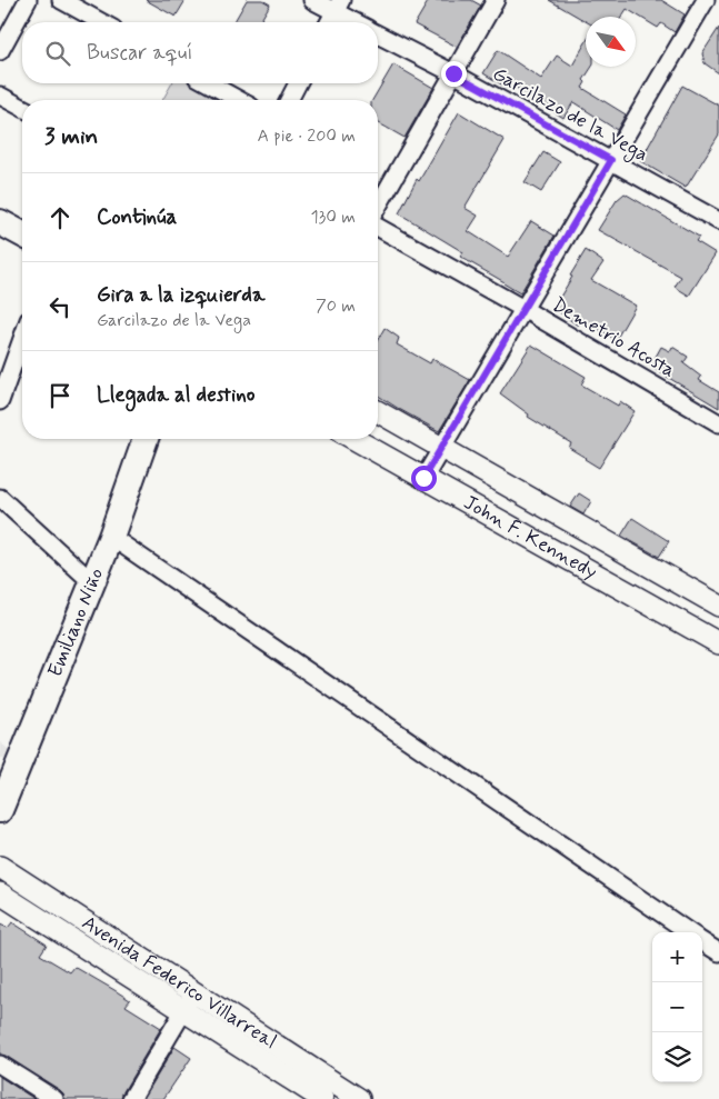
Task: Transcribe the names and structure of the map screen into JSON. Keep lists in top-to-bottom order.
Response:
{
  "streets": {
    "main road": ["Emiliano Niño"],
    "street": [
      "Garcilazo de la Vega",
      "Demetrio Acosta",
      "John F. Kennedy",
      "Avenida Federico Villarreal"
    ]
  },
  "north": "bottom right",
  "page": {
    "search": "Buscar aquí",
    "heading": ["3 min", "A pie · 200 m"],
    "list": [
      ["Continúa", "130 m"],
      ["Gira a la izquierda", "Garcilazo de la Vega", "70 m"],
      "Llegada al destino"
    ],
    "map_buttons": ["+", "−"]
  }
}
